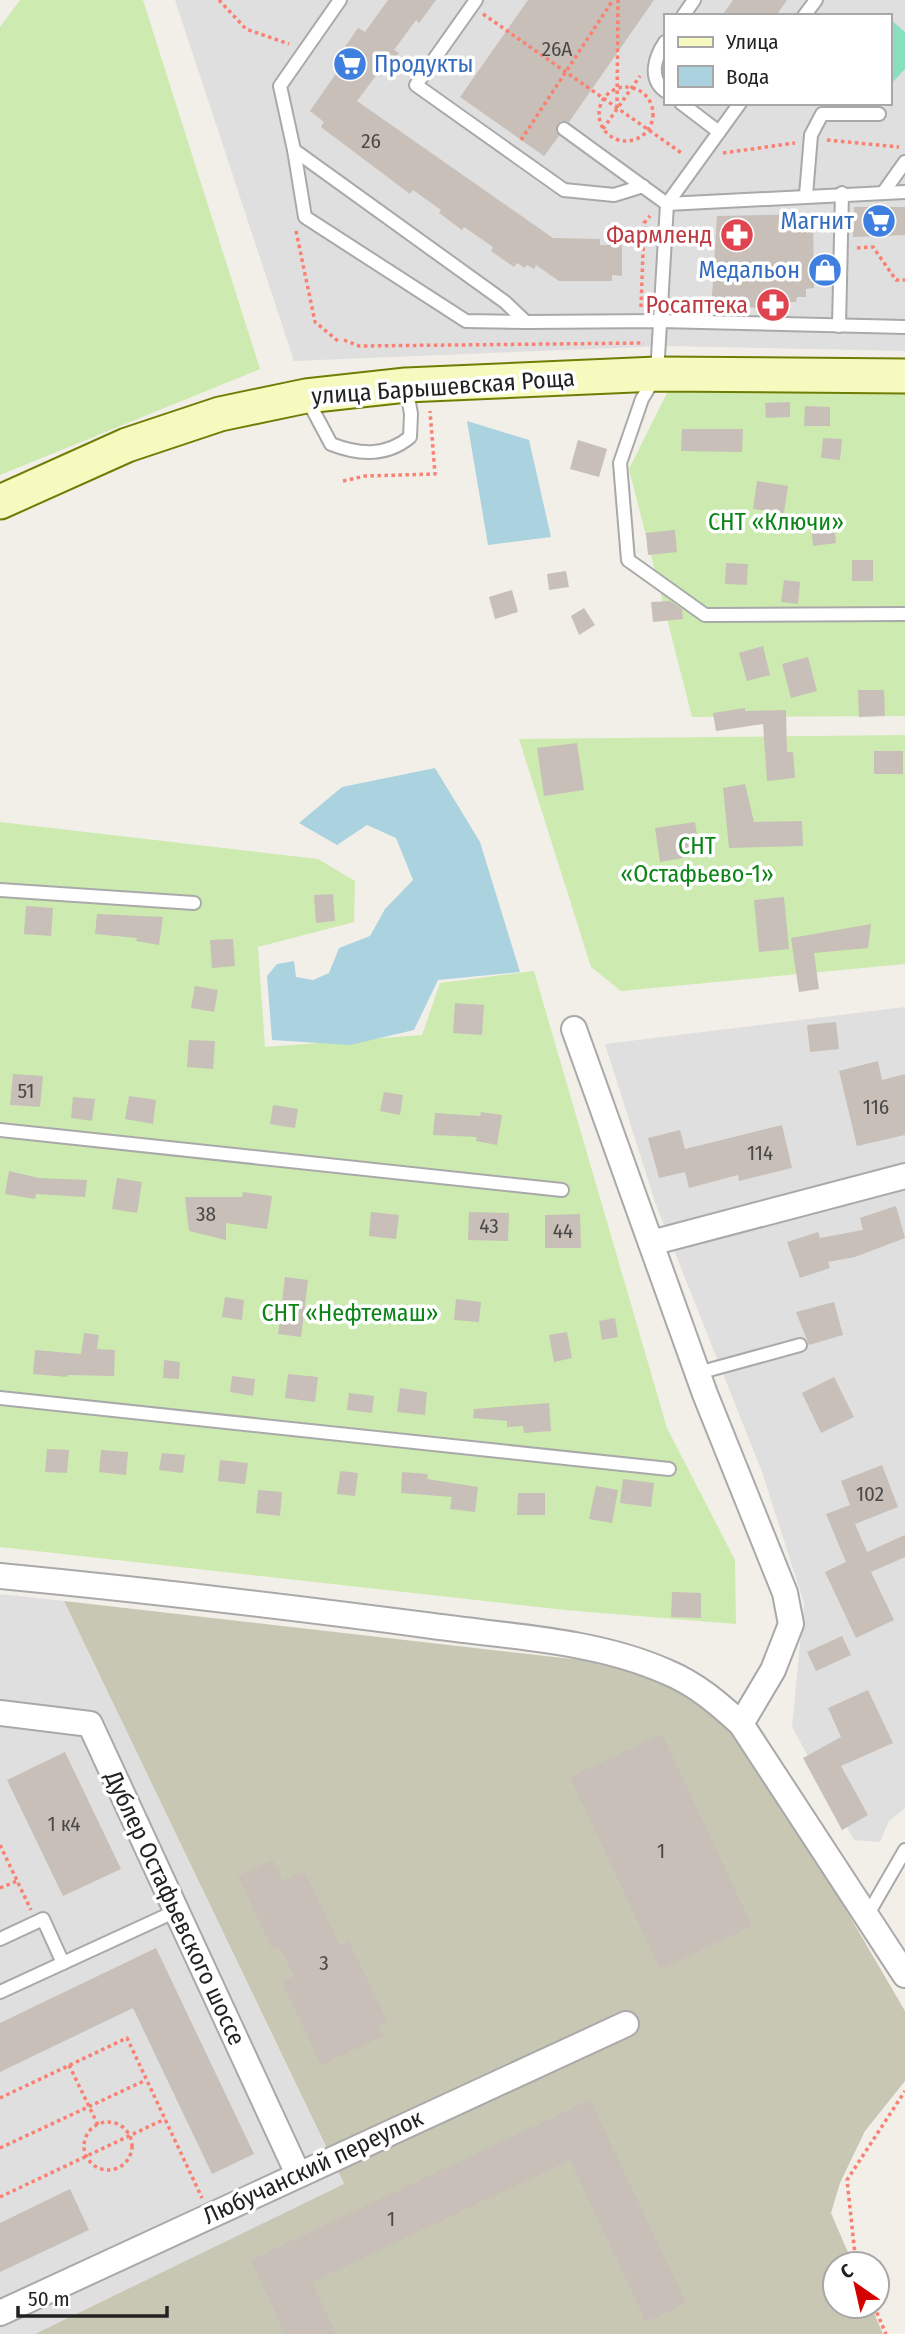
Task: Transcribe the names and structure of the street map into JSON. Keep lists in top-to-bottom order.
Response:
{
  "streets": {
    "street": ["улица Барышевская Роща", "Дублер Остафьевского шоссе", "Любучанский переулок"]
  },
  "crossings": [
    ["Дублер Остафьевского шоссе", "Любучанский переулок"]
  ],
  "parks": ["СНТ «Ключи»", "СНТ «Остафьево-1»", "СНТ «Нефтемаш»"],
  "places": {
    "supermarket": ["Продукты", "Магнит"],
    "pharmacy": ["Фармленд", "Росаптека"],
    "shop": ["Медальон"]
  },
  "house_numbers": [
    "26А",
    "26",
    "51",
    "116",
    "114",
    "38",
    "43",
    "44",
    "102",
    "1 к4",
    "1",
    "3",
    "1"
  ],
  "legend": ["Улица", "Вода"],
  "scale_bar": "50 m",
  "north": "top left"
}
